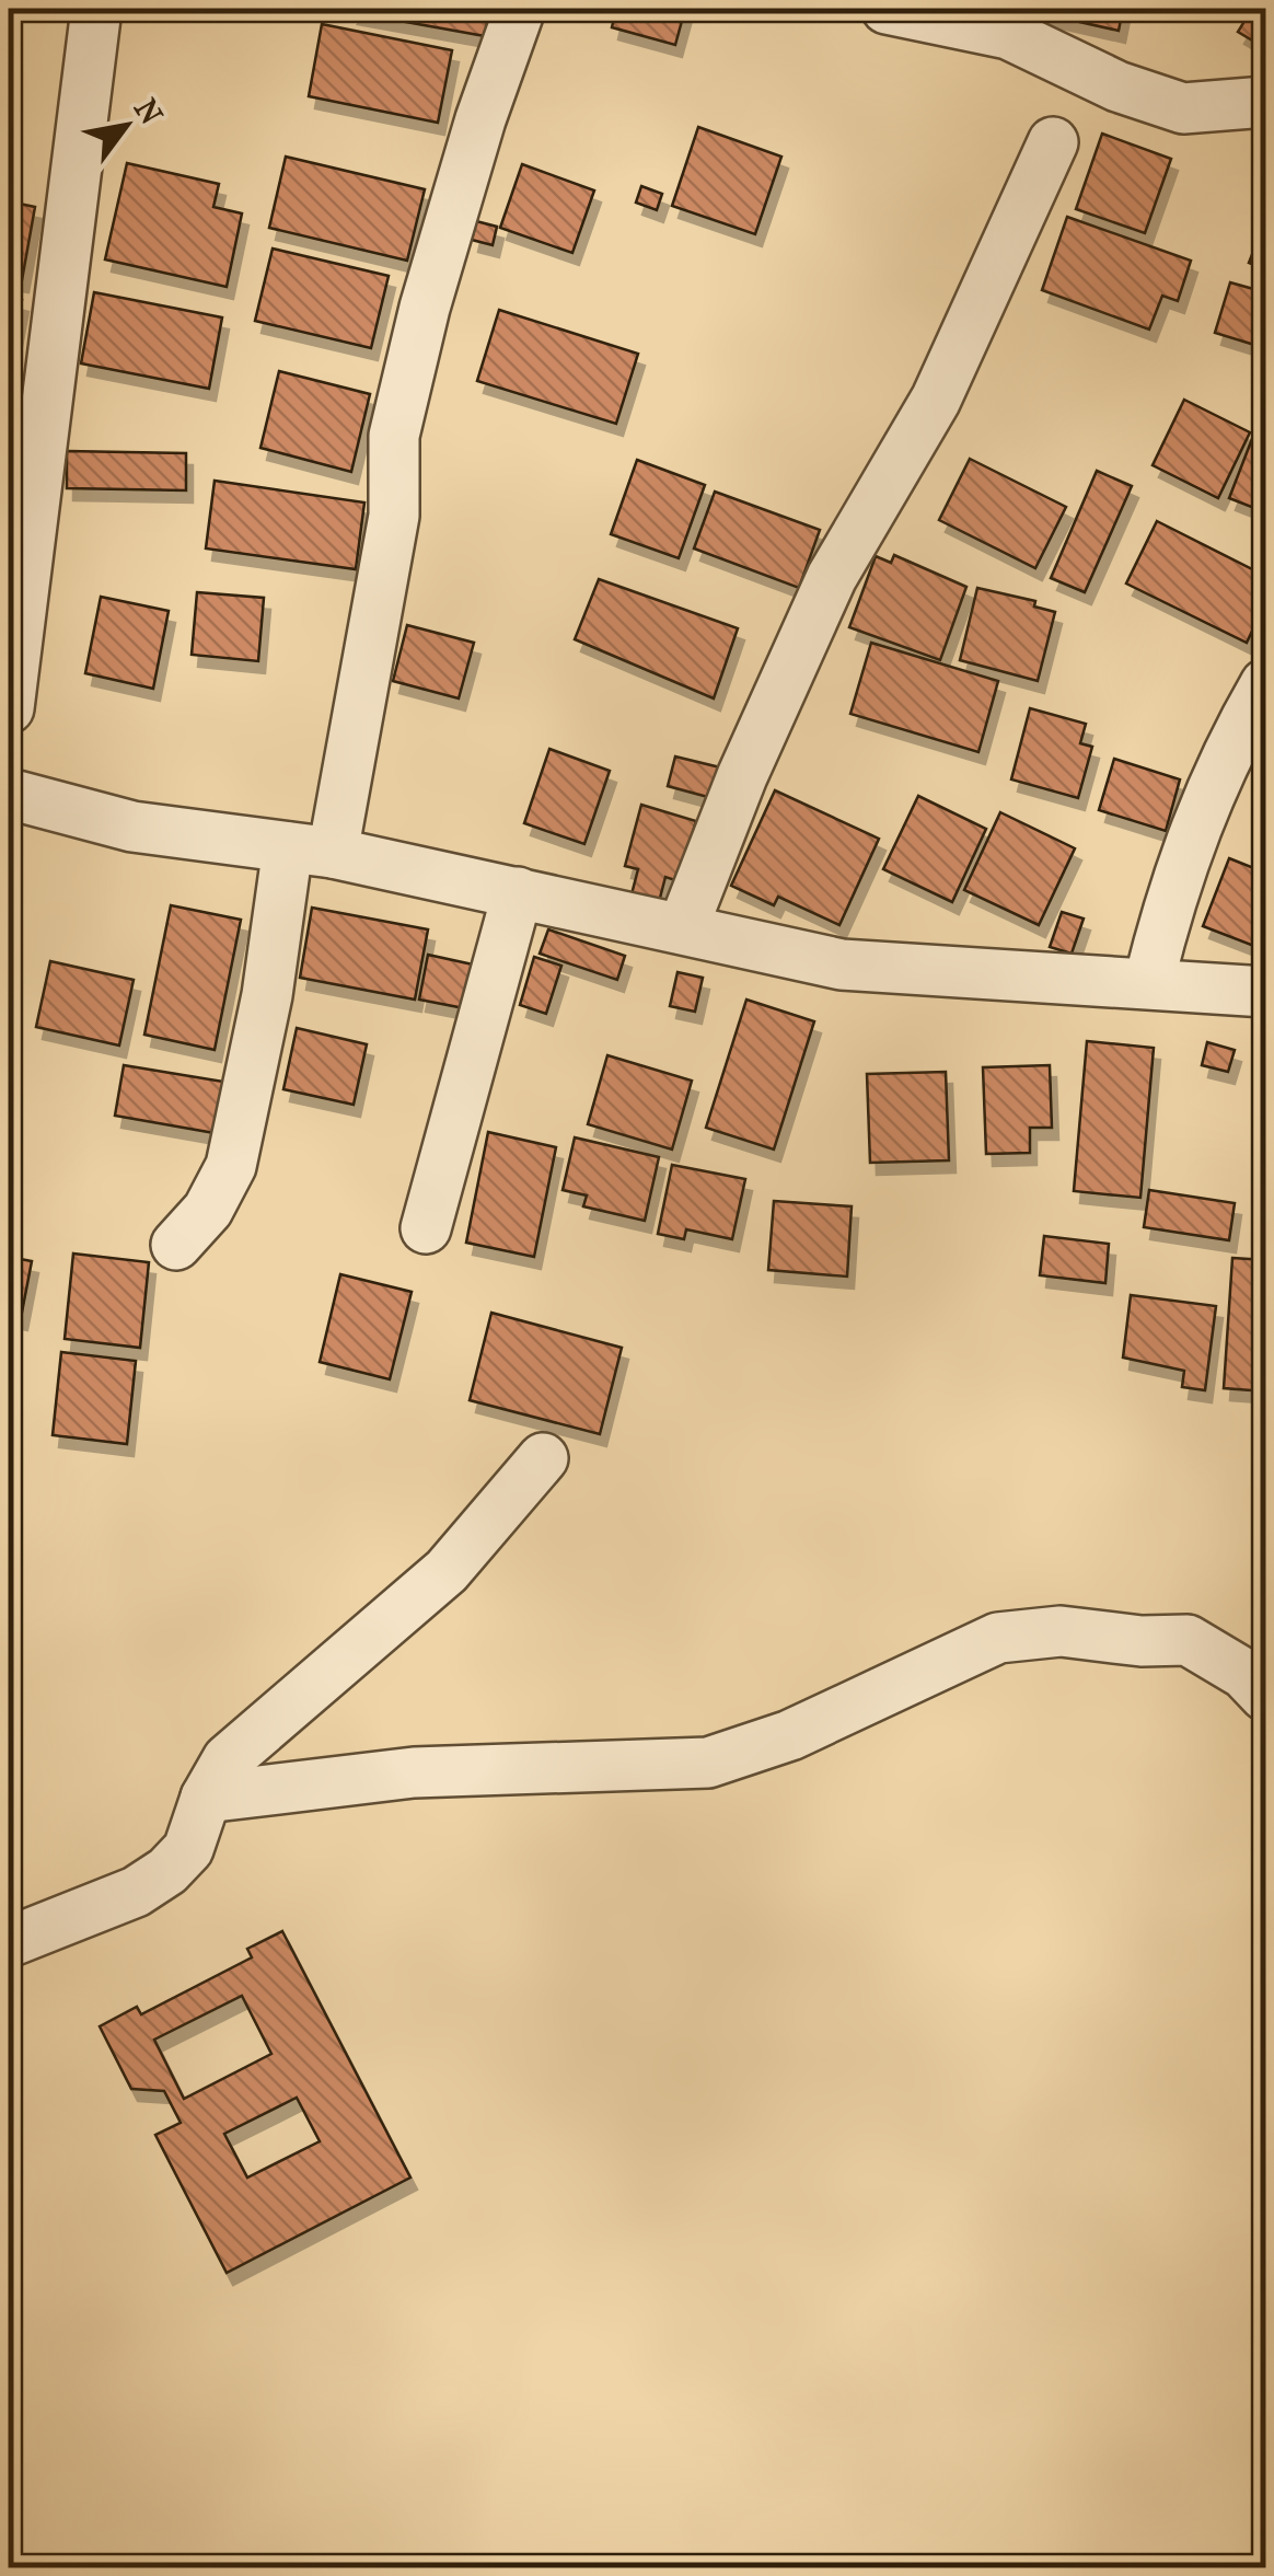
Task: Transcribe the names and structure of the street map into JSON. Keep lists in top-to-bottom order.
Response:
{
  "north": "top right"
}
